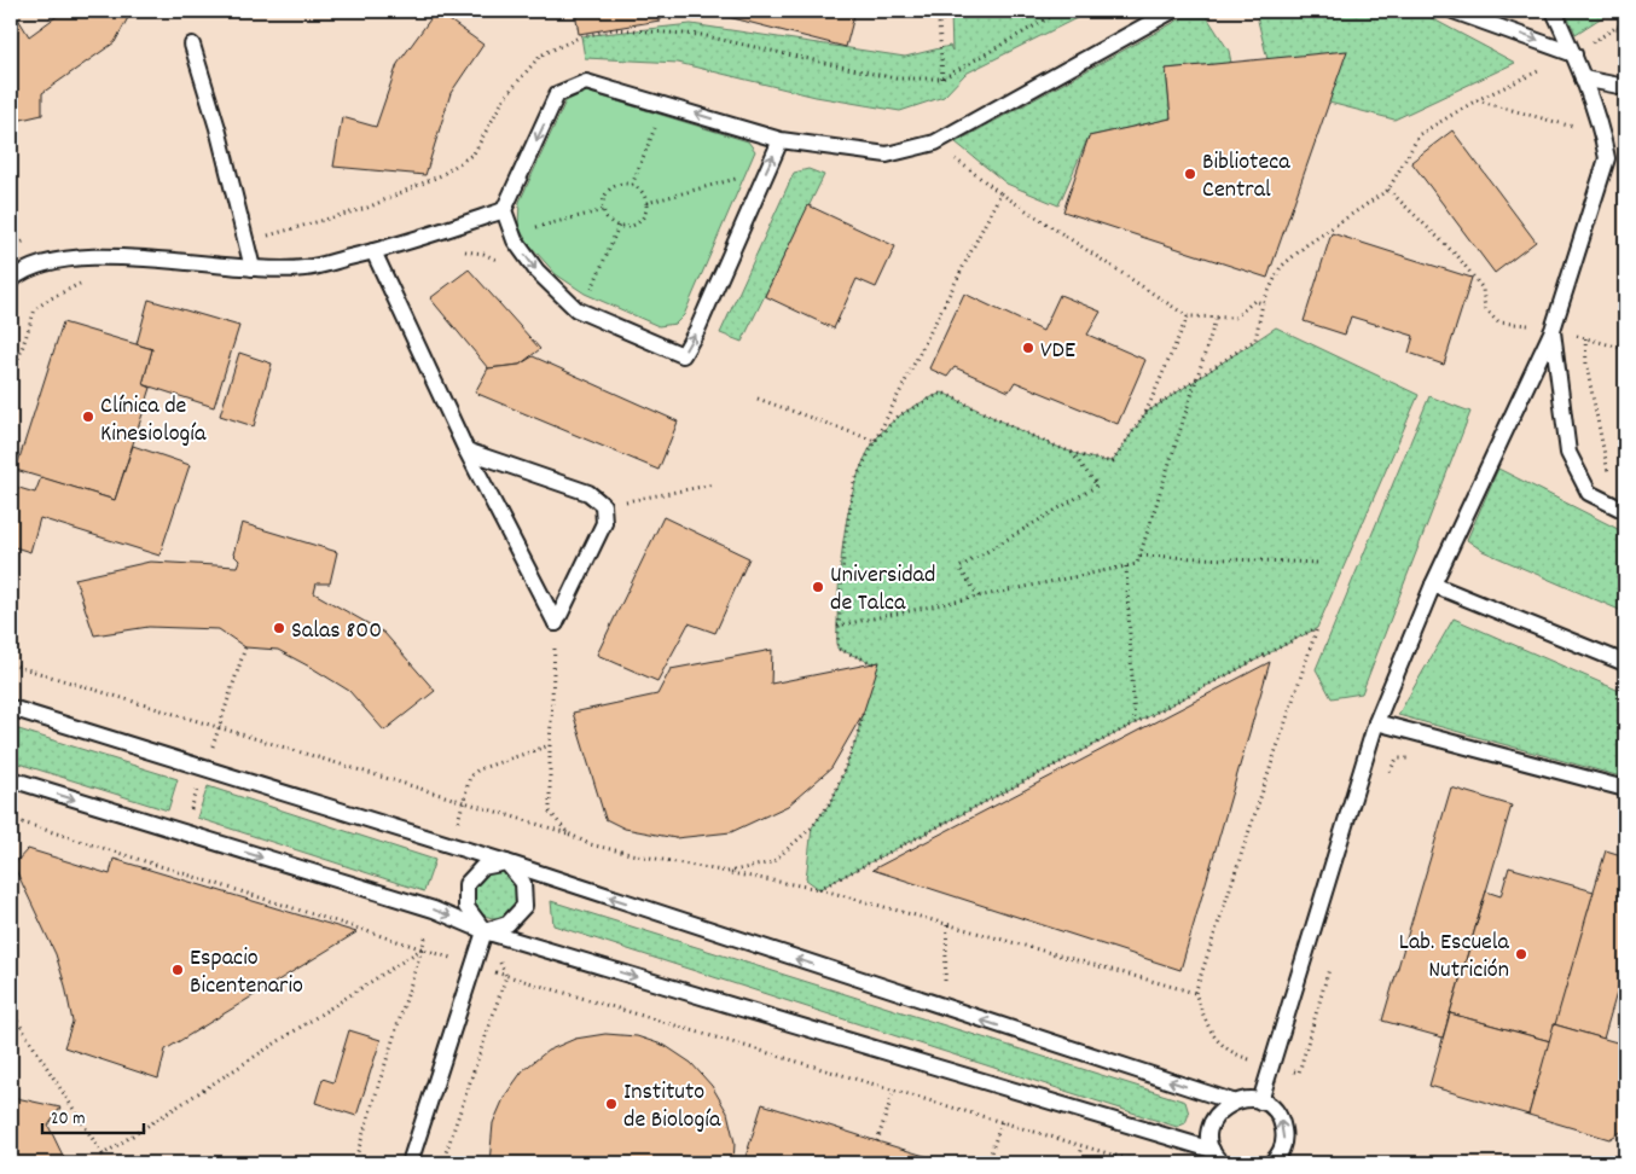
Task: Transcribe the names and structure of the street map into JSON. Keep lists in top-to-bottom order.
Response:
{
  "places": [
    "Biblioteca Central",
    "VDE",
    "Clínica de Kinesiología",
    "Universidad de Talca",
    "Salas 800",
    "Lab. Escuela Nutrición",
    "Espacio Bicentenario",
    "Instituto de Biología"
  ],
  "scale_bar": "20 m"
}
